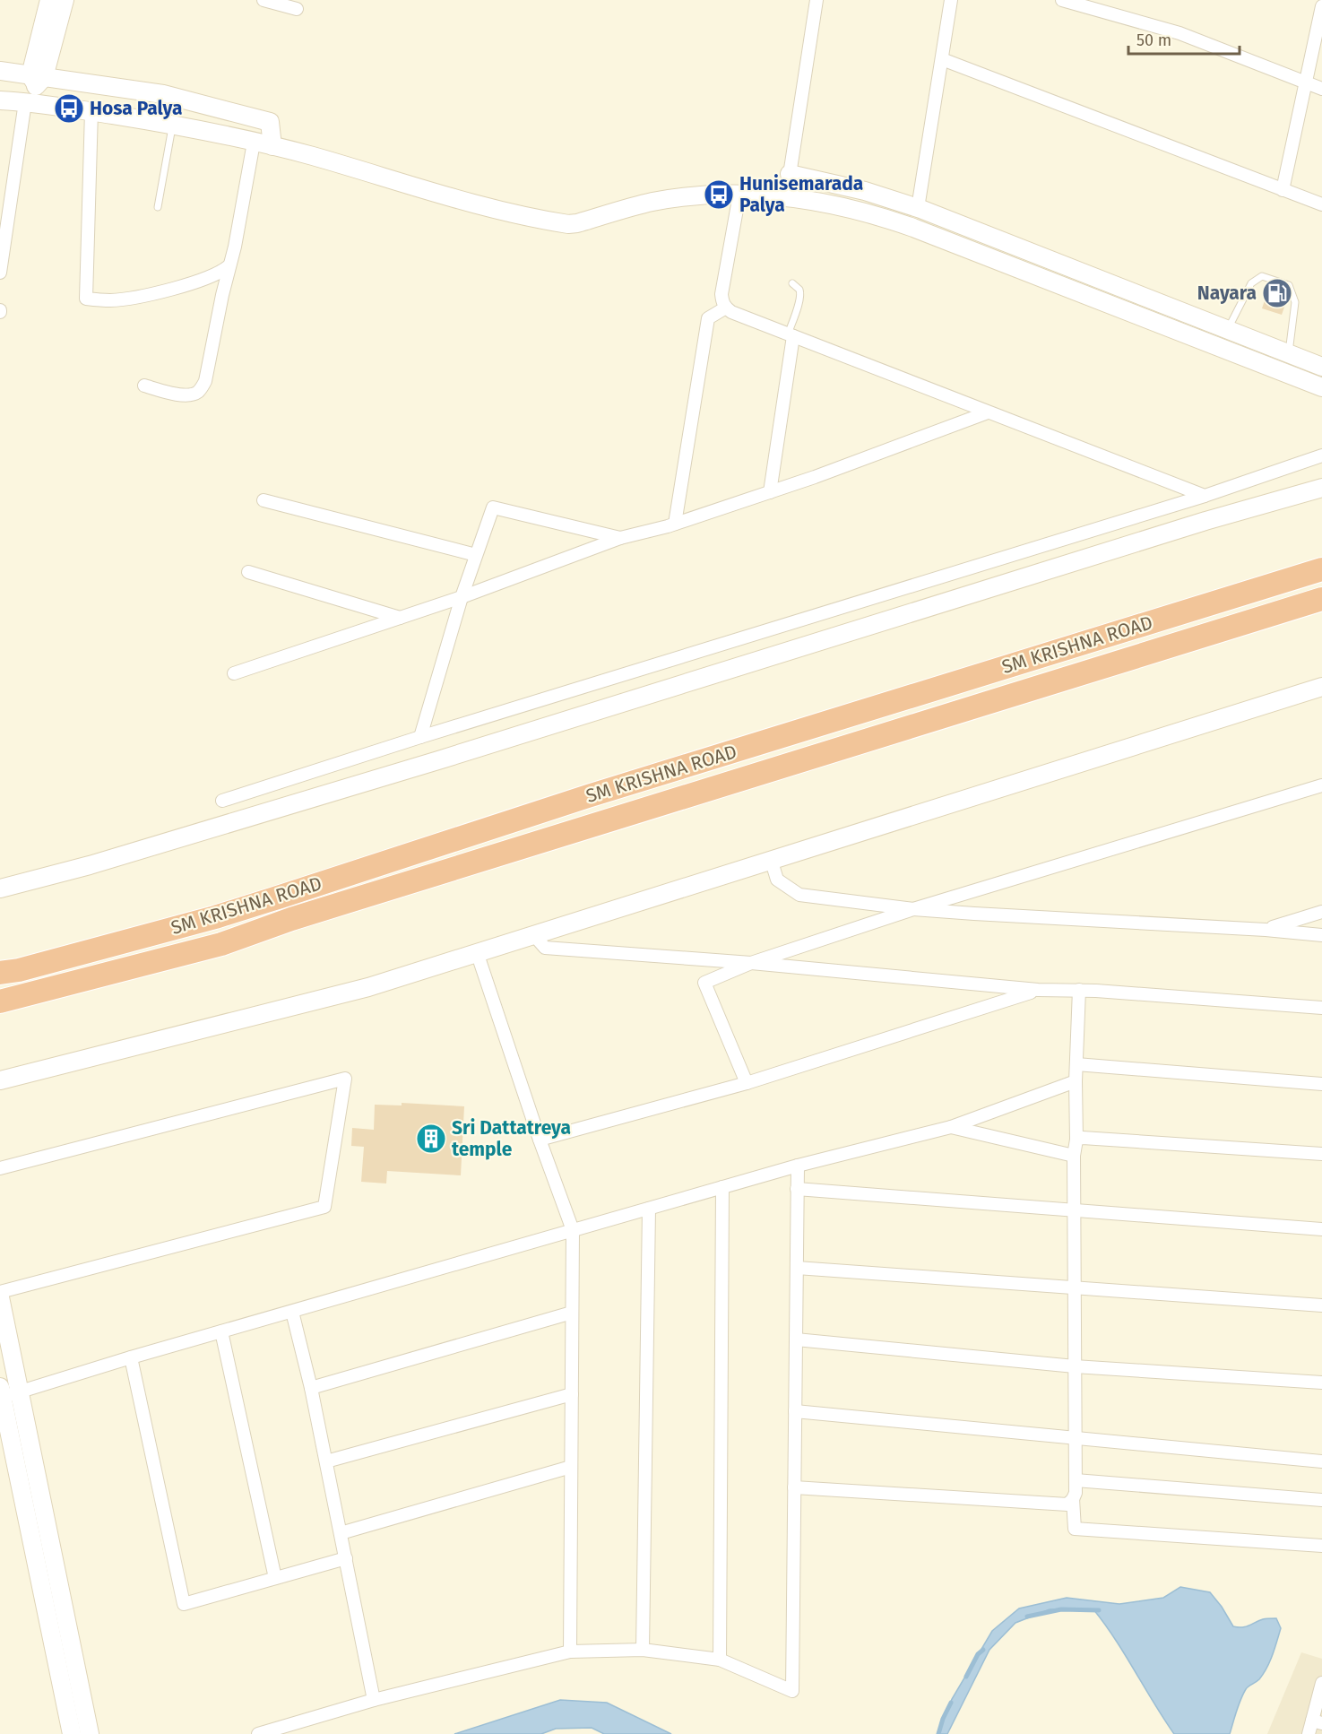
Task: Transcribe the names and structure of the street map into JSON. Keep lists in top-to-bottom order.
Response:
{
  "streets": {
    "highway": ["SM KRISHNA ROAD"]
  },
  "places": {
    "bus stop": ["Hosa Palya", "Hunisemarada Palya"],
    "fuel station": ["Nayara"],
    "building": ["Sri Dattatreya temple"]
  },
  "scale_bar": "50 m"
}
